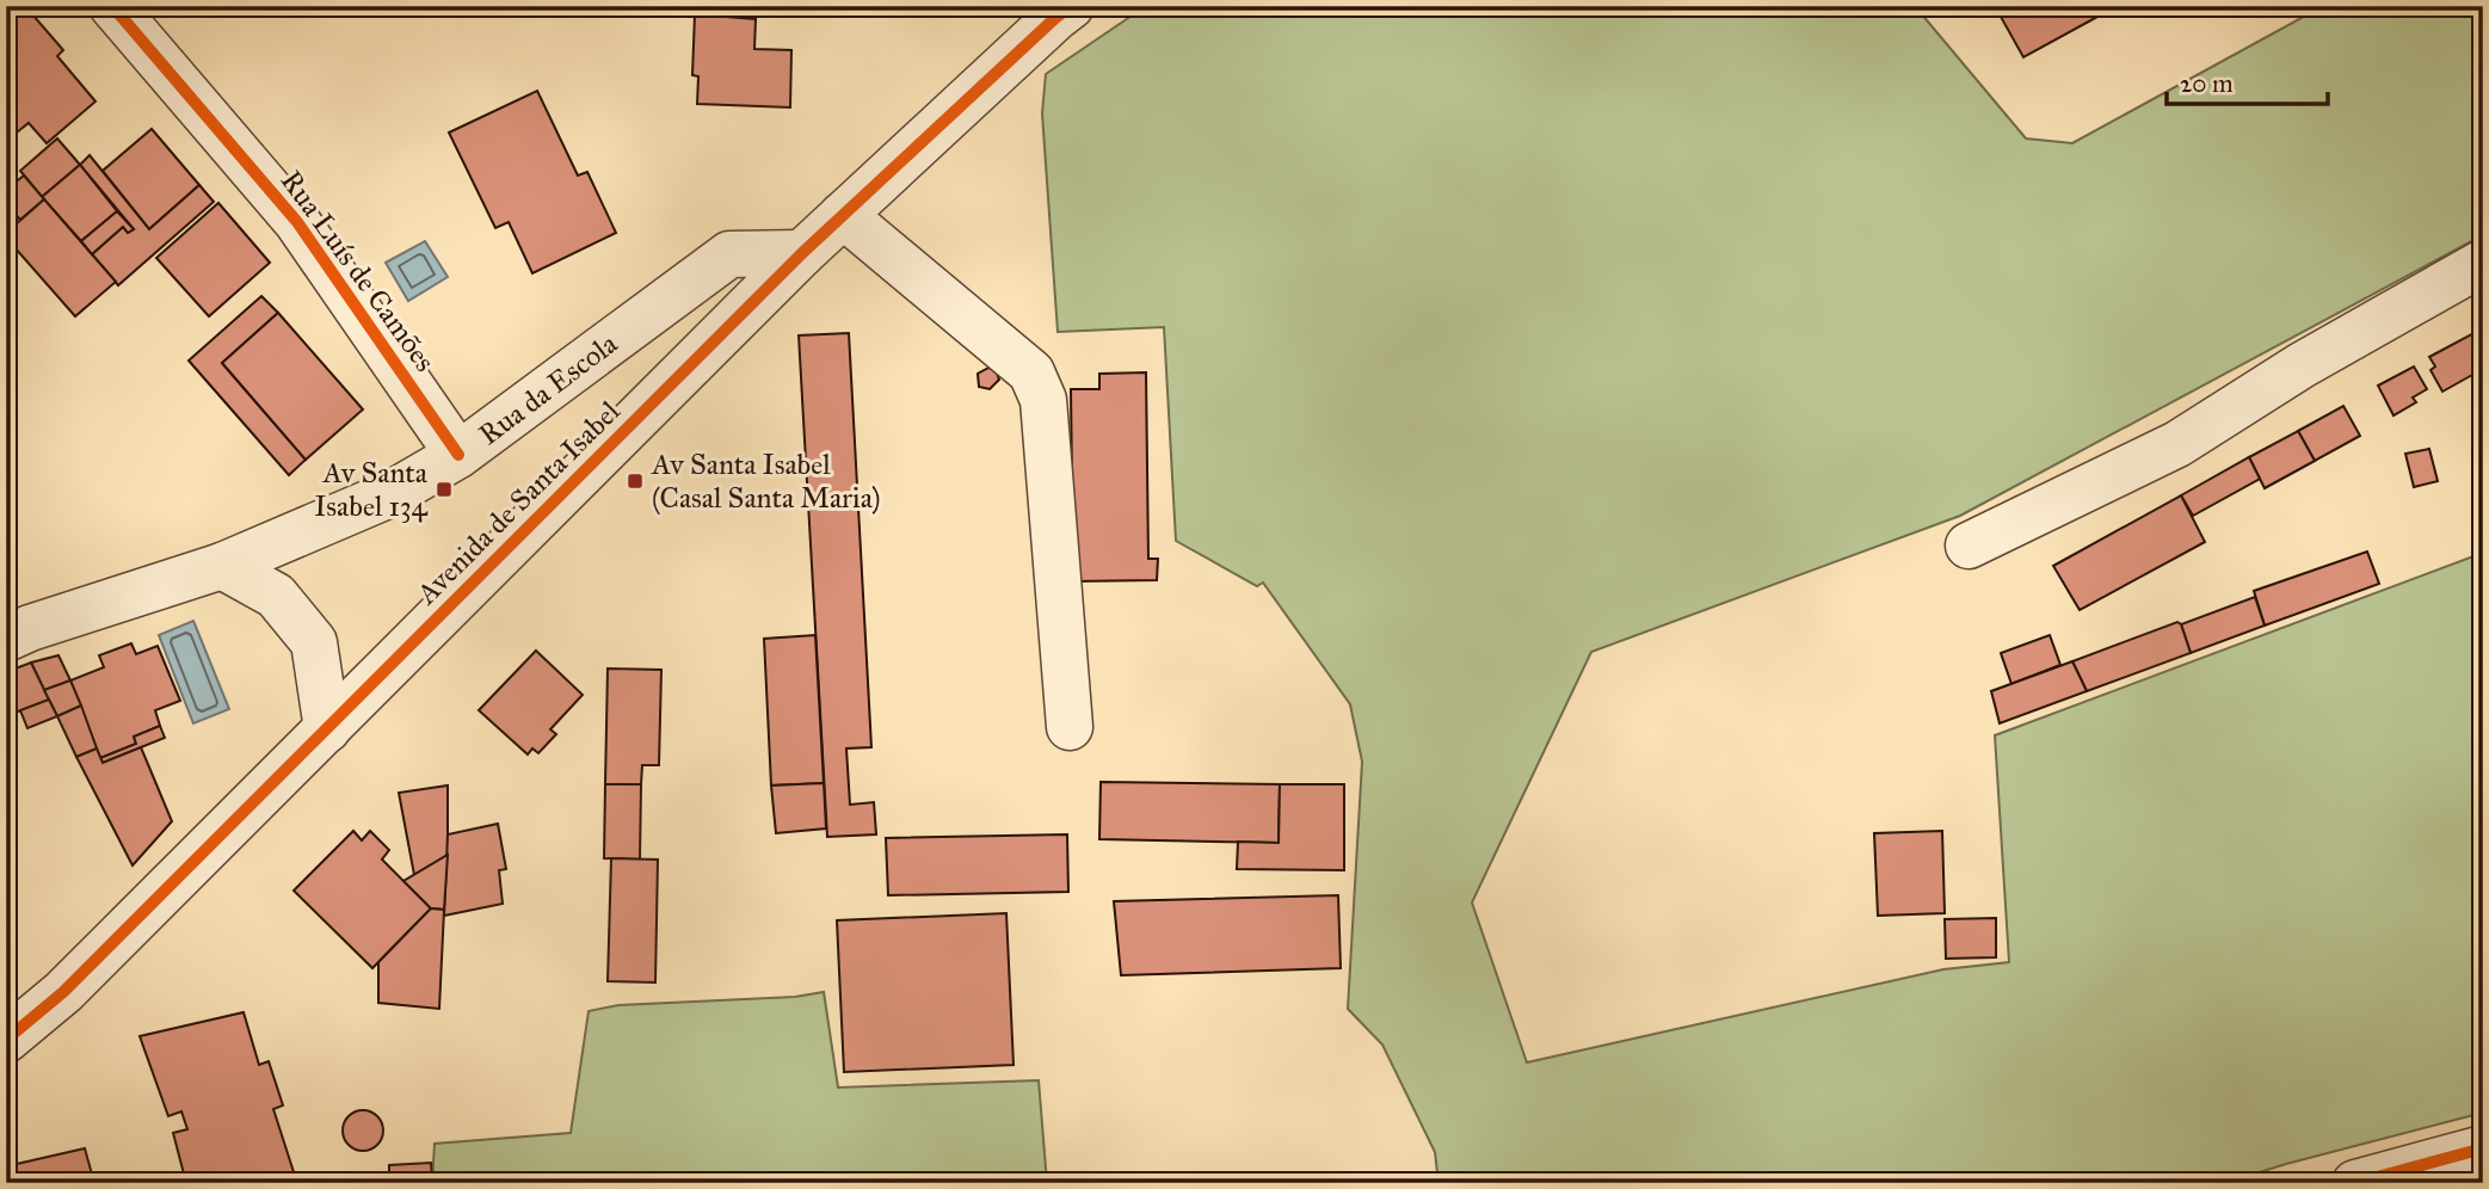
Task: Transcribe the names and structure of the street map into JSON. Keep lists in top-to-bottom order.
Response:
{
  "streets": {
    "street": ["Rua Luís de Camões", "Rua da Escola", "Avenida de Santa Isabel"]
  },
  "crossings": [
    ["Rua Luís de Camões", "Rua da Escola"],
    ["Rua da Escola", "Avenida de Santa Isabel"]
  ],
  "places": {
    "transit": ["Av Santa Isabel (Casal Santa Maria)", "Av Santa Isabel 134"]
  },
  "scale_bar": "20 m"
}
